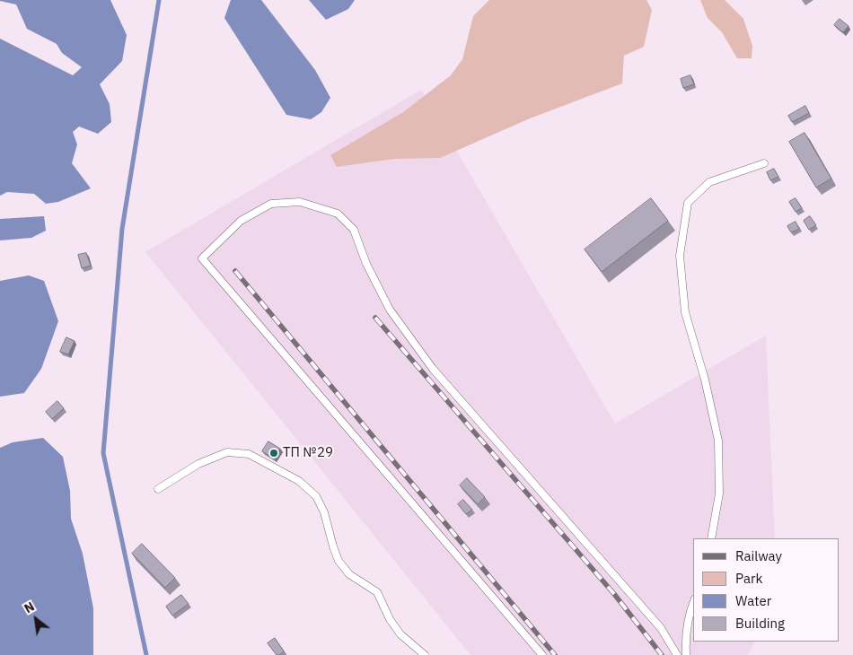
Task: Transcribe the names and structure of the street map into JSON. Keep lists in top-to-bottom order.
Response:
{
  "places": ["ТП №29"],
  "legend": [
    "Railway",
    "Park",
    "Water",
    "Building"
  ],
  "north": "top left"
}
